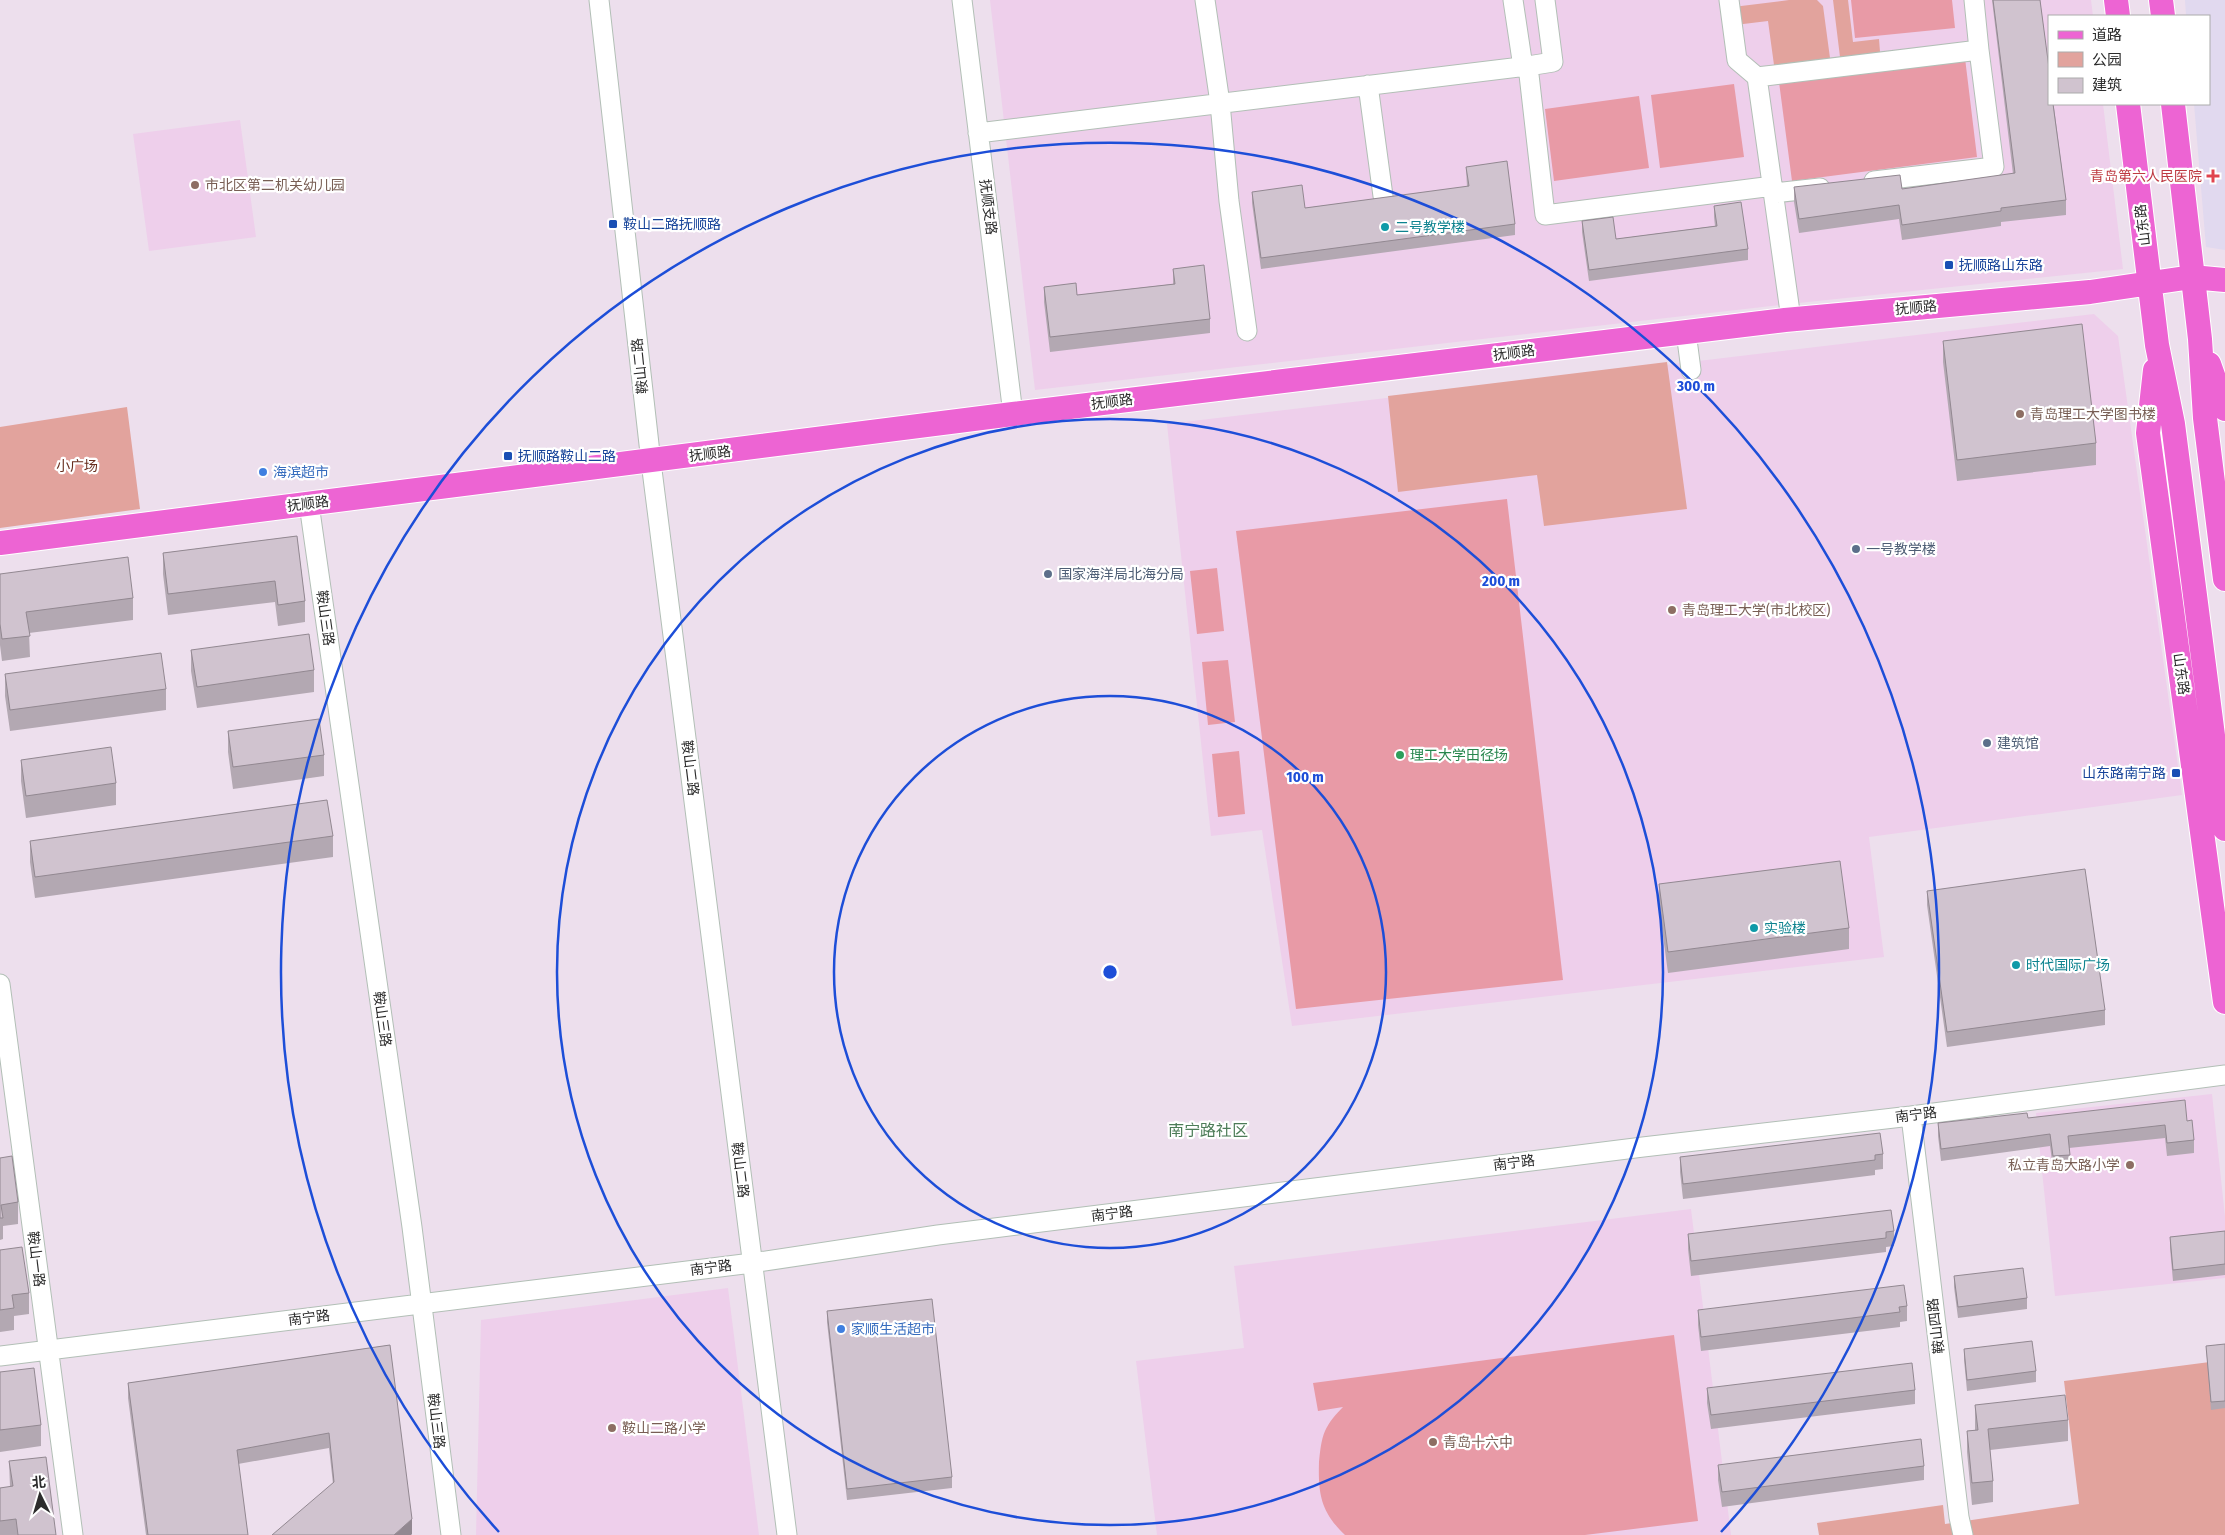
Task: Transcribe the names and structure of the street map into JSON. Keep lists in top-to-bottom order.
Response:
{
  "streets": {
    "main road": ["山东路", "抚顺路"],
    "street": [
      "抚顺支路",
      "鞍山二路",
      "鞍山三路",
      "南宁路",
      "鞍山一路",
      "鞍山四路"
    ]
  },
  "crossings": [
    ["抚顺支路", "抚顺路"],
    ["山东路", "抚顺路"],
    ["抚顺路", "鞍山二路"],
    ["抚顺路", "鞍山三路"],
    ["鞍山二路", "南宁路"],
    ["鞍山三路", "南宁路"],
    ["南宁路", "鞍山一路"],
    ["南宁路", "鞍山四路"]
  ],
  "districts": ["南宁路社区"],
  "parks": ["小广场"],
  "places": {
    "health": ["青岛第六人民医院"],
    "other": [
      "市北区第二机关幼儿园",
      "二号教学楼",
      "青岛理工大学图书楼",
      "海滨超市",
      "一号教学楼",
      "国家海洋局北海分局",
      "青岛理工大学(市北校区)",
      "建筑馆",
      "理工大学田径场",
      "实验楼",
      "时代国际广场",
      "私立青岛大路小学",
      "家顺生活超市",
      "鞍山二路小学",
      "青岛十六中"
    ],
    "transit": [
      "鞍山二路抚顺路",
      "抚顺路山东路",
      "抚顺路鞍山二路",
      "山东路南宁路"
    ]
  },
  "legend": ["道路", "公园", "建筑"],
  "north": "top",
  "rings": ["300 m", "200 m", "100 m"]
}
